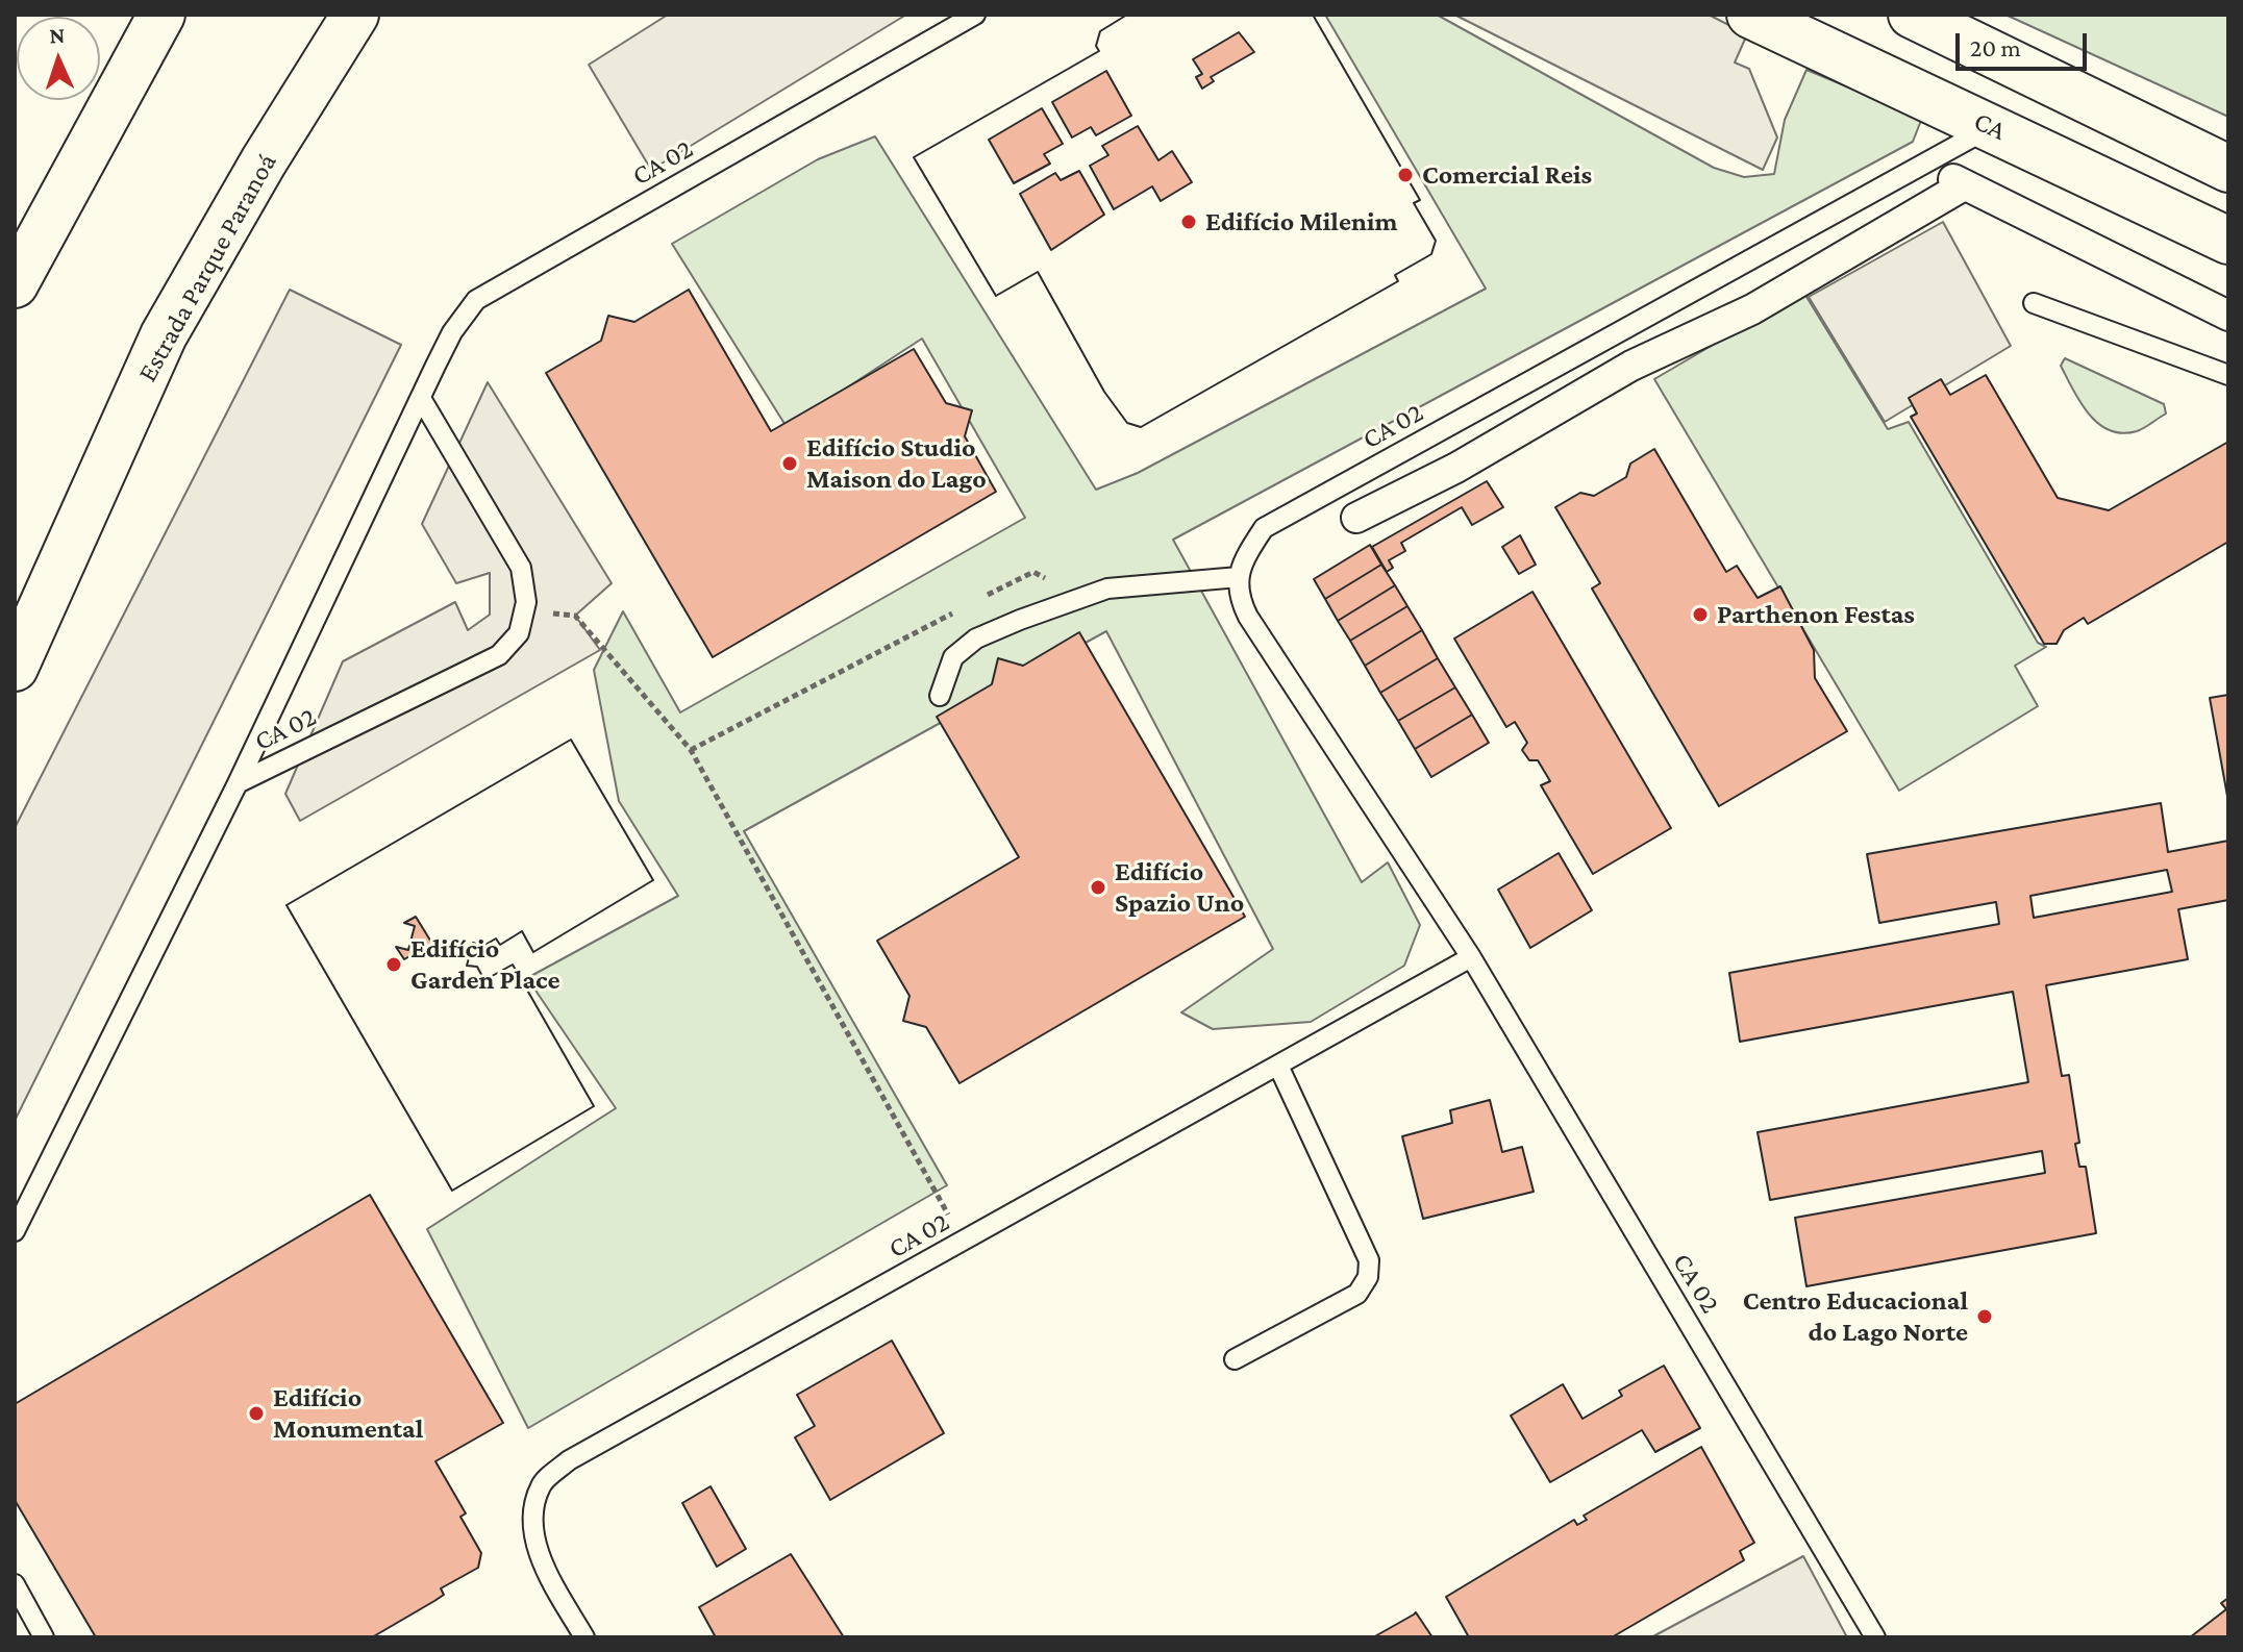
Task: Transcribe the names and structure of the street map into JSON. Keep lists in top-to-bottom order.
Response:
{
  "streets": {
    "main road": ["CA", "Estrada Parque Paranoá"],
    "lane": ["CA 02"]
  },
  "crossings": [
    ["CA", "CA 02"]
  ],
  "places": [
    "Comercial Reis",
    "Edifício Milenim",
    "Edifício Studio Maison do Lago",
    "Parthenon Festas",
    "Edifício Spazio Uno",
    "Edifício Garden Place",
    "Centro Educacional do Lago Norte",
    "Edifício Monumental"
  ],
  "scale_bar": "20 m",
  "north": "top"
}
